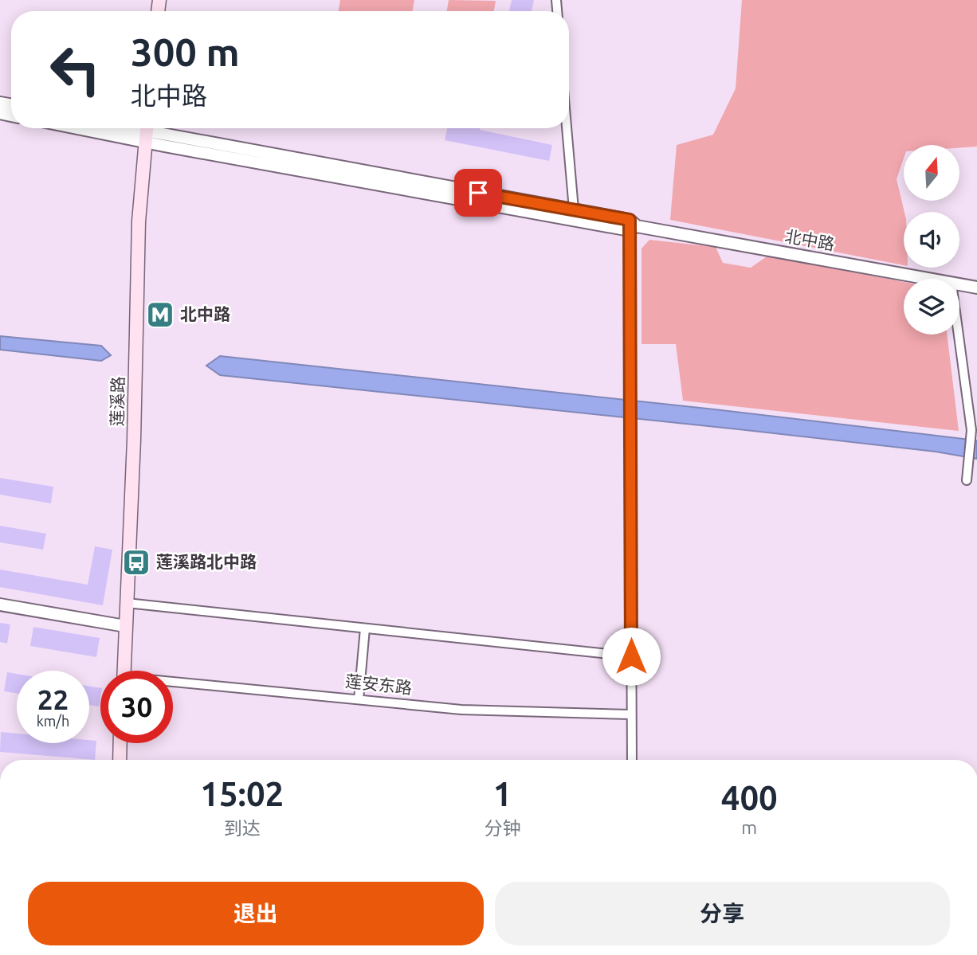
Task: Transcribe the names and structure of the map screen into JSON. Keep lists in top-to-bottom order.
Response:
{
  "streets": {
    "main road": ["莲溪路"],
    "street": ["北中路", "莲安东路"]
  },
  "crossings": [
    ["北中路", "莲溪路"]
  ],
  "places": {
    "metro station": ["北中路"],
    "bus stop": ["莲溪路北中路"]
  },
  "north": "top",
  "page": {
    "turn": ["300 m", "北中路"],
    "speed": "22 km/h",
    "limit": "30",
    "eta": [
      "15:02",
      "到达",
      "1",
      "分钟",
      "400",
      "m"
    ],
    "buttons": ["退出", "分享"]
  }
}
